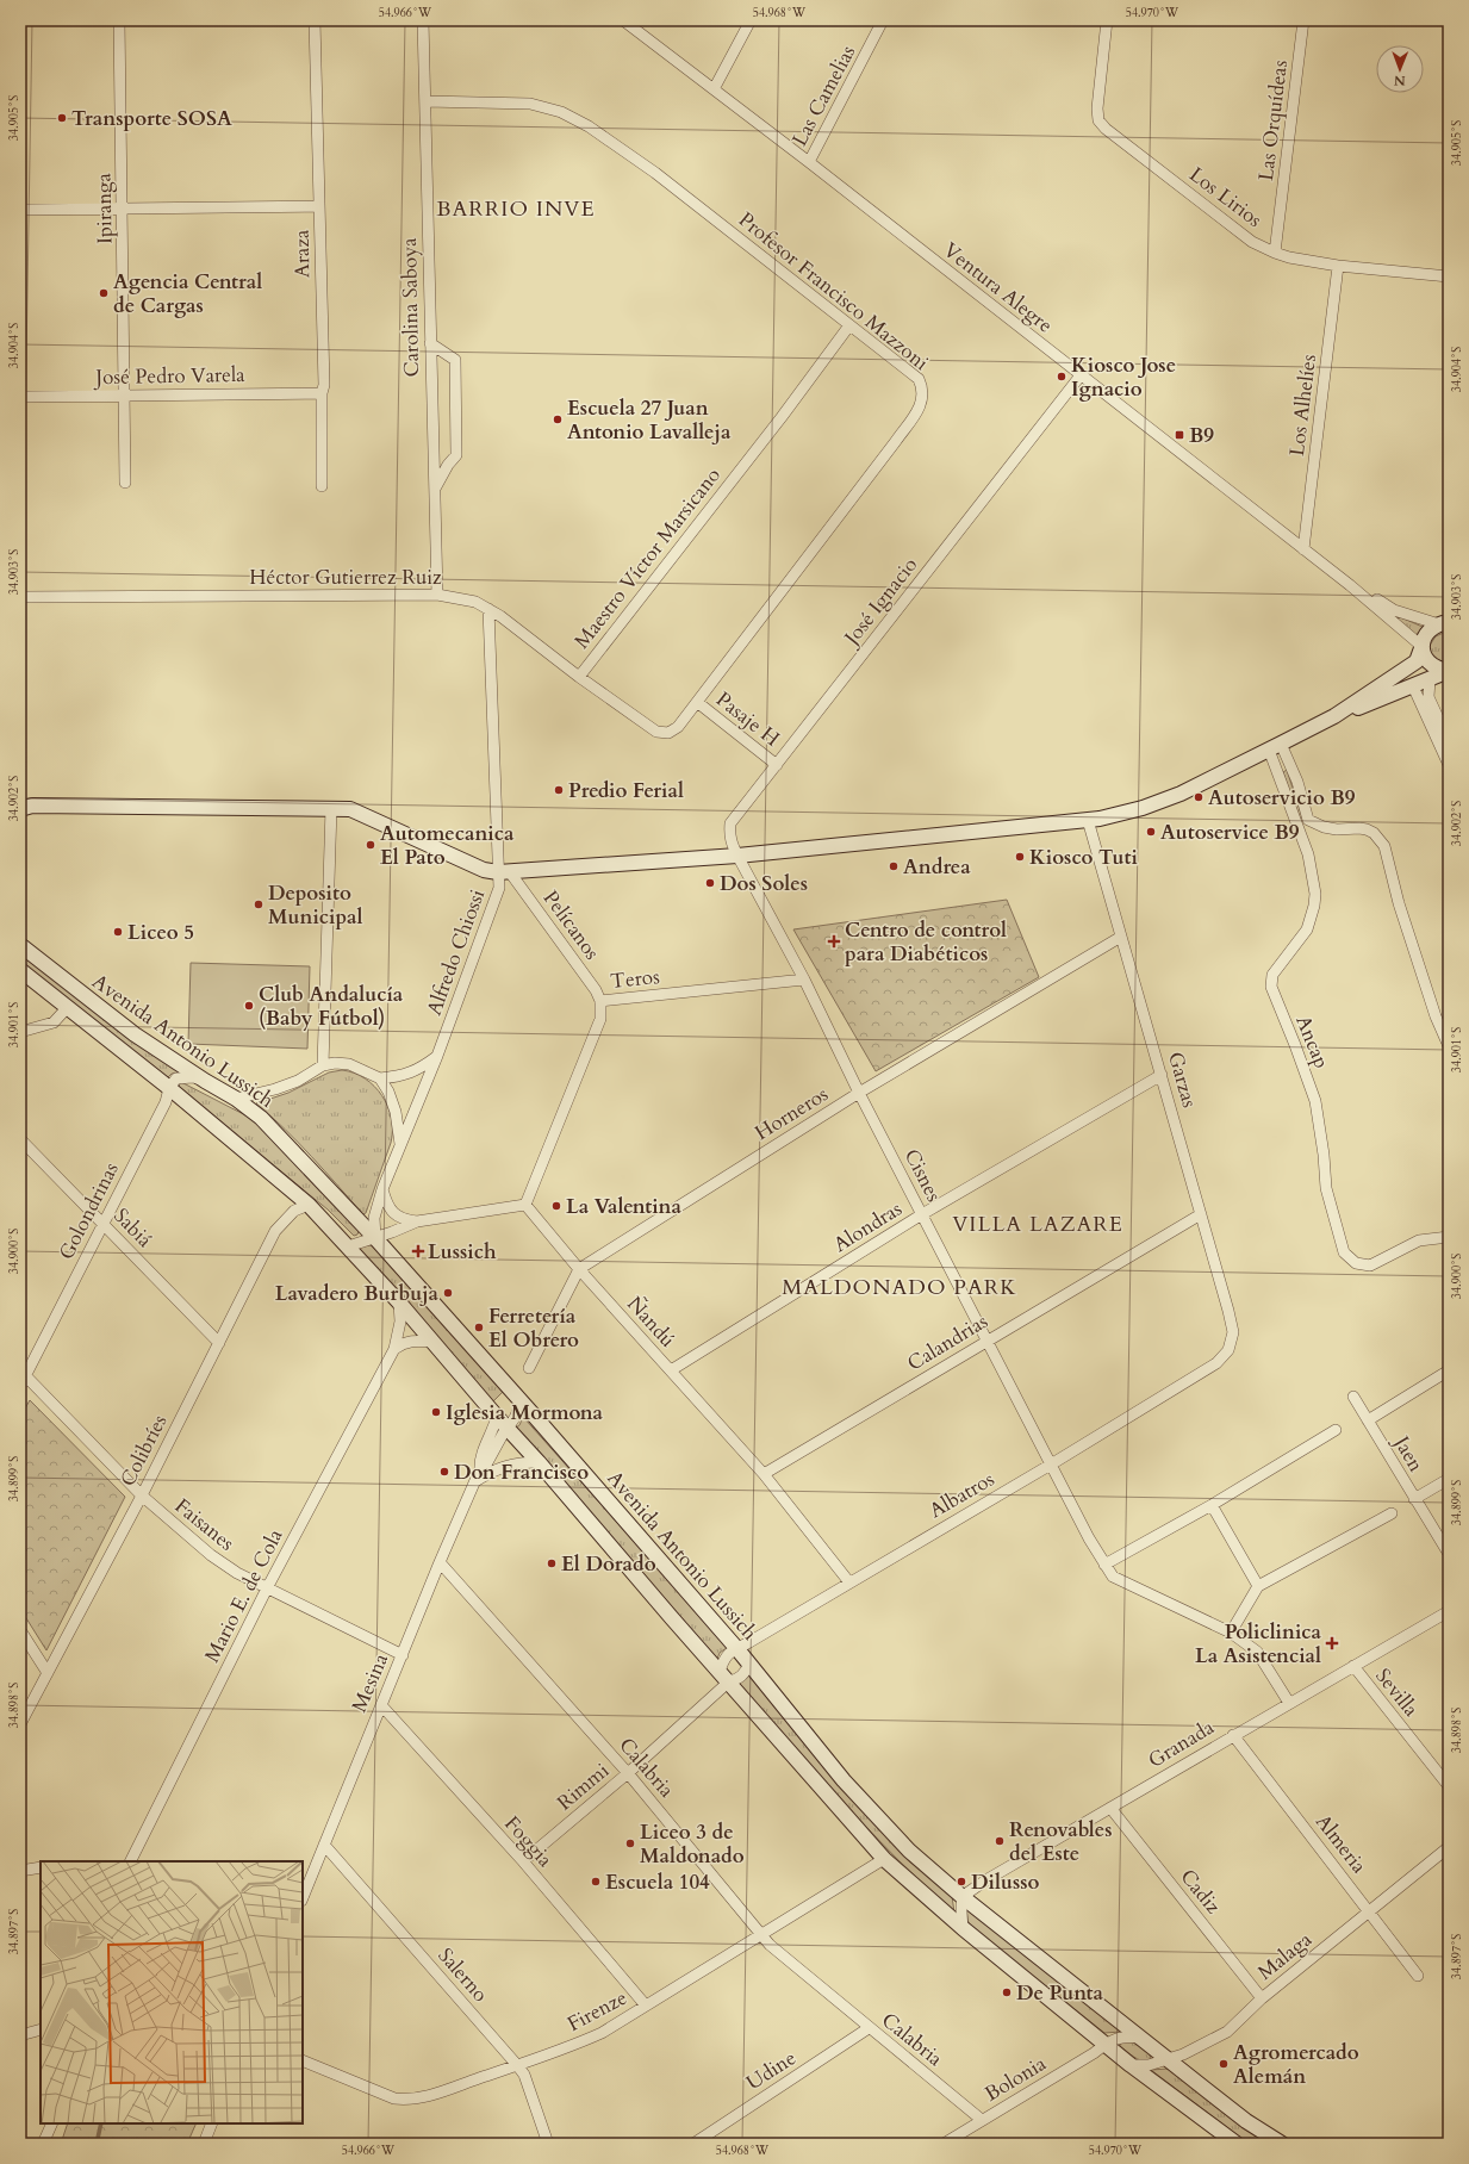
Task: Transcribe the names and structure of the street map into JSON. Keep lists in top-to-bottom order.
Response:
{
  "streets": {
    "main road": ["Avenida Antonio Lussich"],
    "street": [
      "Las Camelias",
      "Las Orquídeas",
      "Los Lirios",
      "Ipiranga",
      "Araza",
      "Ventura Alegre",
      "Profesor Francisco Mazzoni",
      "Carolina Saboya",
      "José Pedro Varela",
      "Los Alhelíes",
      "Maestro Víctor Marsicano",
      "Héctor Gutierrez Ruiz",
      "José Ignacio",
      "Pasaje H",
      "Pelícanos",
      "Alfredo Chiossi",
      "Teros",
      "Ancap",
      "Garzas",
      "Horneros",
      "Cisnes",
      "Golondrinas",
      "Alondras",
      "Sabiá",
      "Ñandú",
      "Calandrias",
      "Colibríes",
      "Jaen",
      "Albatros",
      "Faisanes",
      "Mario E. de Cola",
      "Mesina",
      "Sevilla",
      "Granada",
      "Calabria",
      "Rimmi",
      "Foggia",
      "Almeria",
      "Cadiz",
      "Malaga",
      "Salerno",
      "Firenze",
      "Udine",
      "Bolonia"
    ]
  },
  "crossings": [
    ["Las Camelias", "Ventura Alegre"],
    ["Las Orquídeas", "Los Lirios"],
    ["Los Lirios", "Los Alhelíes"],
    ["Ipiranga", "José Pedro Varela"],
    ["Araza", "José Pedro Varela"],
    ["Ventura Alegre", "Los Alhelíes"],
    ["Ventura Alegre", "José Ignacio"],
    ["Profesor Francisco Mazzoni", "Carolina Saboya"],
    ["Profesor Francisco Mazzoni", "Maestro Víctor Marsicano"],
    ["Profesor Francisco Mazzoni", "Héctor Gutierrez Ruiz"],
    ["Profesor Francisco Mazzoni", "Pasaje H"],
    ["Carolina Saboya", "Héctor Gutierrez Ruiz"],
    ["Maestro Víctor Marsicano", "Héctor Gutierrez Ruiz"],
    ["Héctor Gutierrez Ruiz", "Alfredo Chiossi"],
    ["José Ignacio", "Pasaje H"],
    ["José Ignacio", "Cisnes"],
    ["Pelícanos", "Alfredo Chiossi"],
    ["Pelícanos", "Teros"],
    ["Alfredo Chiossi", "Avenida Antonio Lussich"],
    ["Teros", "Cisnes"],
    ["Teros", "Ñandú"],
    ["Avenida Antonio Lussich", "Golondrinas"],
    ["Avenida Antonio Lussich", "Colibríes"],
    ["Avenida Antonio Lussich", "Albatros"],
    ["Avenida Antonio Lussich", "Mario E. de Cola"],
    ["Avenida Antonio Lussich", "Mesina"],
    ["Avenida Antonio Lussich", "Granada"],
    ["Avenida Antonio Lussich", "Rimmi"],
    ["Avenida Antonio Lussich", "Malaga"],
    ["Avenida Antonio Lussich", "Firenze"],
    ["Avenida Antonio Lussich", "Bolonia"],
    ["Garzas", "Horneros"],
    ["Garzas", "Alondras"],
    ["Garzas", "Calandrias"],
    ["Garzas", "Albatros"],
    ["Horneros", "Cisnes"],
    ["Horneros", "Ñandú"],
    ["Cisnes", "Alondras"],
    ["Cisnes", "Calandrias"],
    ["Cisnes", "Albatros"],
    ["Cisnes", "Granada"],
    ["Golondrinas", "Sabiá"],
    ["Golondrinas", "Faisanes"],
    ["Alondras", "Ñandú"],
    ["Sabiá", "Colibríes"],
    ["Ñandú", "Calandrias"],
    ["Ñandú", "Albatros"],
    ["Colibríes", "Faisanes"],
    ["Albatros", "Rimmi"],
    ["Faisanes", "Mario E. de Cola"],
    ["Faisanes", "Mesina"],
    ["Mesina", "Calabria"],
    ["Mesina", "Foggia"],
    ["Mesina", "Salerno"],
    ["Sevilla", "Granada"],
    ["Granada", "Almeria"],
    ["Granada", "Cadiz"],
    ["Calabria", "Rimmi"],
    ["Calabria", "Firenze"],
    ["Calabria", "Udine"],
    ["Calabria", "Bolonia"],
    ["Rimmi", "Foggia"],
    ["Foggia", "Firenze"],
    ["Almeria", "Malaga"],
    ["Cadiz", "Malaga"],
    ["Salerno", "Firenze"]
  ],
  "districts": ["BARRIO INVE", "VILLA LAZARE", "MALDONADO PARK"],
  "places": {
    "other": [
      "Transporte SOSA",
      "Agencia Central de Cargas",
      "Kiosco Jose Ignacio",
      "Escuela 27 Juan Antonio Lavalleja",
      "Predio Ferial",
      "Autoservicio B9",
      "Autoservice B9",
      "Automecanica El Pato",
      "Kiosco Tuti",
      "Andrea",
      "Dos Soles",
      "Deposito Municipal",
      "Liceo 5",
      "Club Andalucía (Baby Fútbol)",
      "La Valentina",
      "Lavadero Burbuja",
      "Ferretería El Obrero",
      "Iglesia Mormona",
      "Don Francisco",
      "El Dorado",
      "Renovables del Este",
      "Liceo 3 de Maldonado",
      "Escuela 104",
      "Dilusso",
      "De Punta",
      "Agromercado Alemán"
    ],
    "transit": ["B9"],
    "health": ["Centro de control para Diabéticos", "Lussich", "Policlinica La Asistencial"]
  },
  "north": "bottom",
  "coordinates": [
    "54.966°W",
    "54.968°W",
    "54.970°W",
    "34.905°S",
    "34.904°S",
    "34.903°S",
    "34.902°S",
    "34.901°S",
    "34.900°S",
    "34.899°S",
    "34.898°S",
    "34.897°S"
  ]
}
